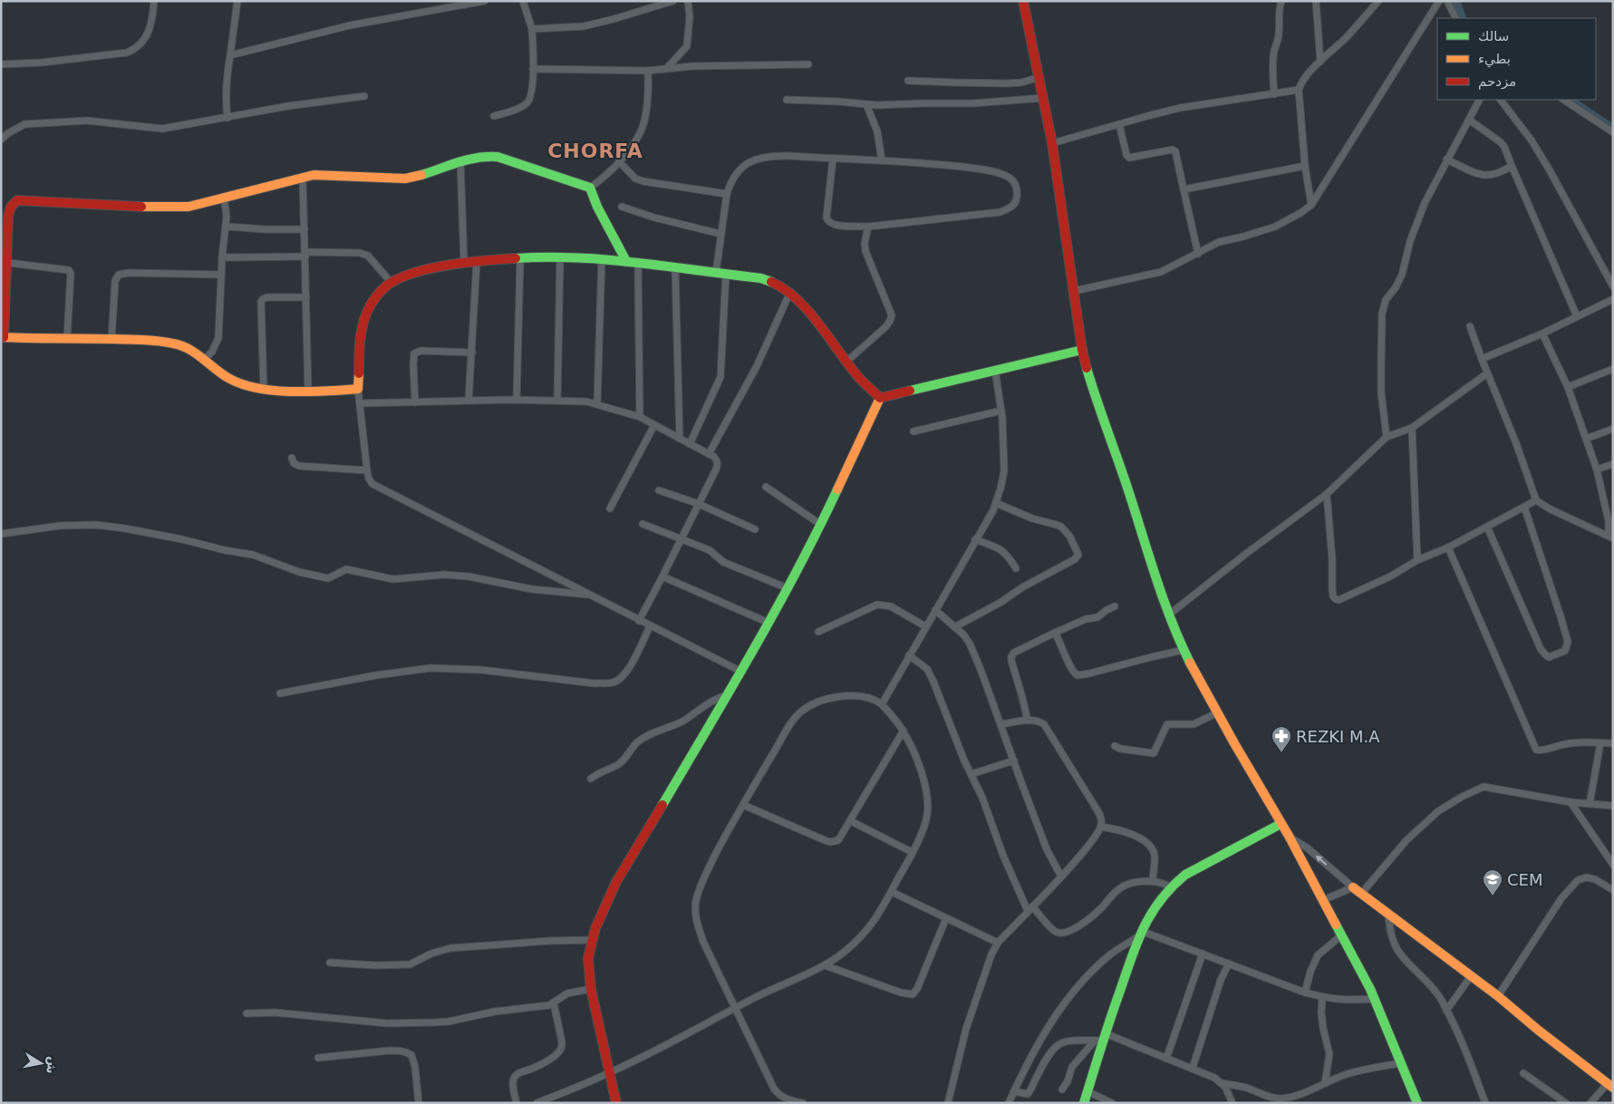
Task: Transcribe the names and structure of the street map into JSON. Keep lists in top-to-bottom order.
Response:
{
  "districts": ["CHORFA"],
  "places": {
    "pharmacy": ["REZKI M.A"],
    "school or university": ["CEM"]
  },
  "legend": ["سالك", "بطيء", "مزدحم"],
  "north": "right"
}
